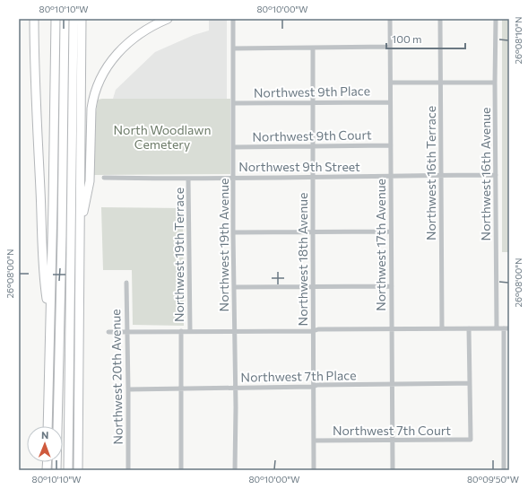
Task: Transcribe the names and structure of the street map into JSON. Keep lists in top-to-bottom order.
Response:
{
  "streets": {
    "street": [
      "Northwest 9th Place",
      "Northwest 9th Court",
      "Northwest 9th Street",
      "Northwest 16th Terrace",
      "Northwest 16th Avenue",
      "Northwest 19th Avenue",
      "Northwest 17th Avenue",
      "Northwest 19th Terrace",
      "Northwest 18th Avenue",
      "Northwest 7th Place",
      "Northwest 20th Avenue",
      "Northwest 7th Court"
    ]
  },
  "crossings": [
    ["Northwest 9th Place", "Northwest 19th Avenue"],
    ["Northwest 9th Place", "Northwest 17th Avenue"],
    ["Northwest 9th Place", "Northwest 18th Avenue"],
    ["Northwest 9th Court", "Northwest 19th Avenue"],
    ["Northwest 9th Court", "Northwest 17th Avenue"],
    ["Northwest 9th Court", "Northwest 18th Avenue"],
    ["Northwest 9th Street", "Northwest 16th Terrace"],
    ["Northwest 9th Street", "Northwest 16th Avenue"],
    ["Northwest 9th Street", "Northwest 19th Avenue"],
    ["Northwest 9th Street", "Northwest 17th Avenue"],
    ["Northwest 9th Street", "Northwest 19th Terrace"],
    ["Northwest 9th Street", "Northwest 18th Avenue"],
    ["Northwest 19th Avenue", "Northwest 7th Place"],
    ["Northwest 17th Avenue", "Northwest 7th Place"],
    ["Northwest 17th Avenue", "Northwest 7th Court"],
    ["Northwest 19th Terrace", "Northwest 7th Place"],
    ["Northwest 18th Avenue", "Northwest 7th Place"],
    ["Northwest 18th Avenue", "Northwest 7th Court"],
    ["Northwest 7th Place", "Northwest 20th Avenue"],
    ["Northwest 7th Place", "Northwest 7th Court"]
  ],
  "parks": ["North Woodlawn Cemetery"],
  "scale_bar": "100 m",
  "north": "top",
  "coordinates": [
    "80°10'10\"W",
    "80°10'00\"W",
    "26°08'10\"N",
    "26°08'00\"N",
    "80°09'50\"W"
  ]
}
